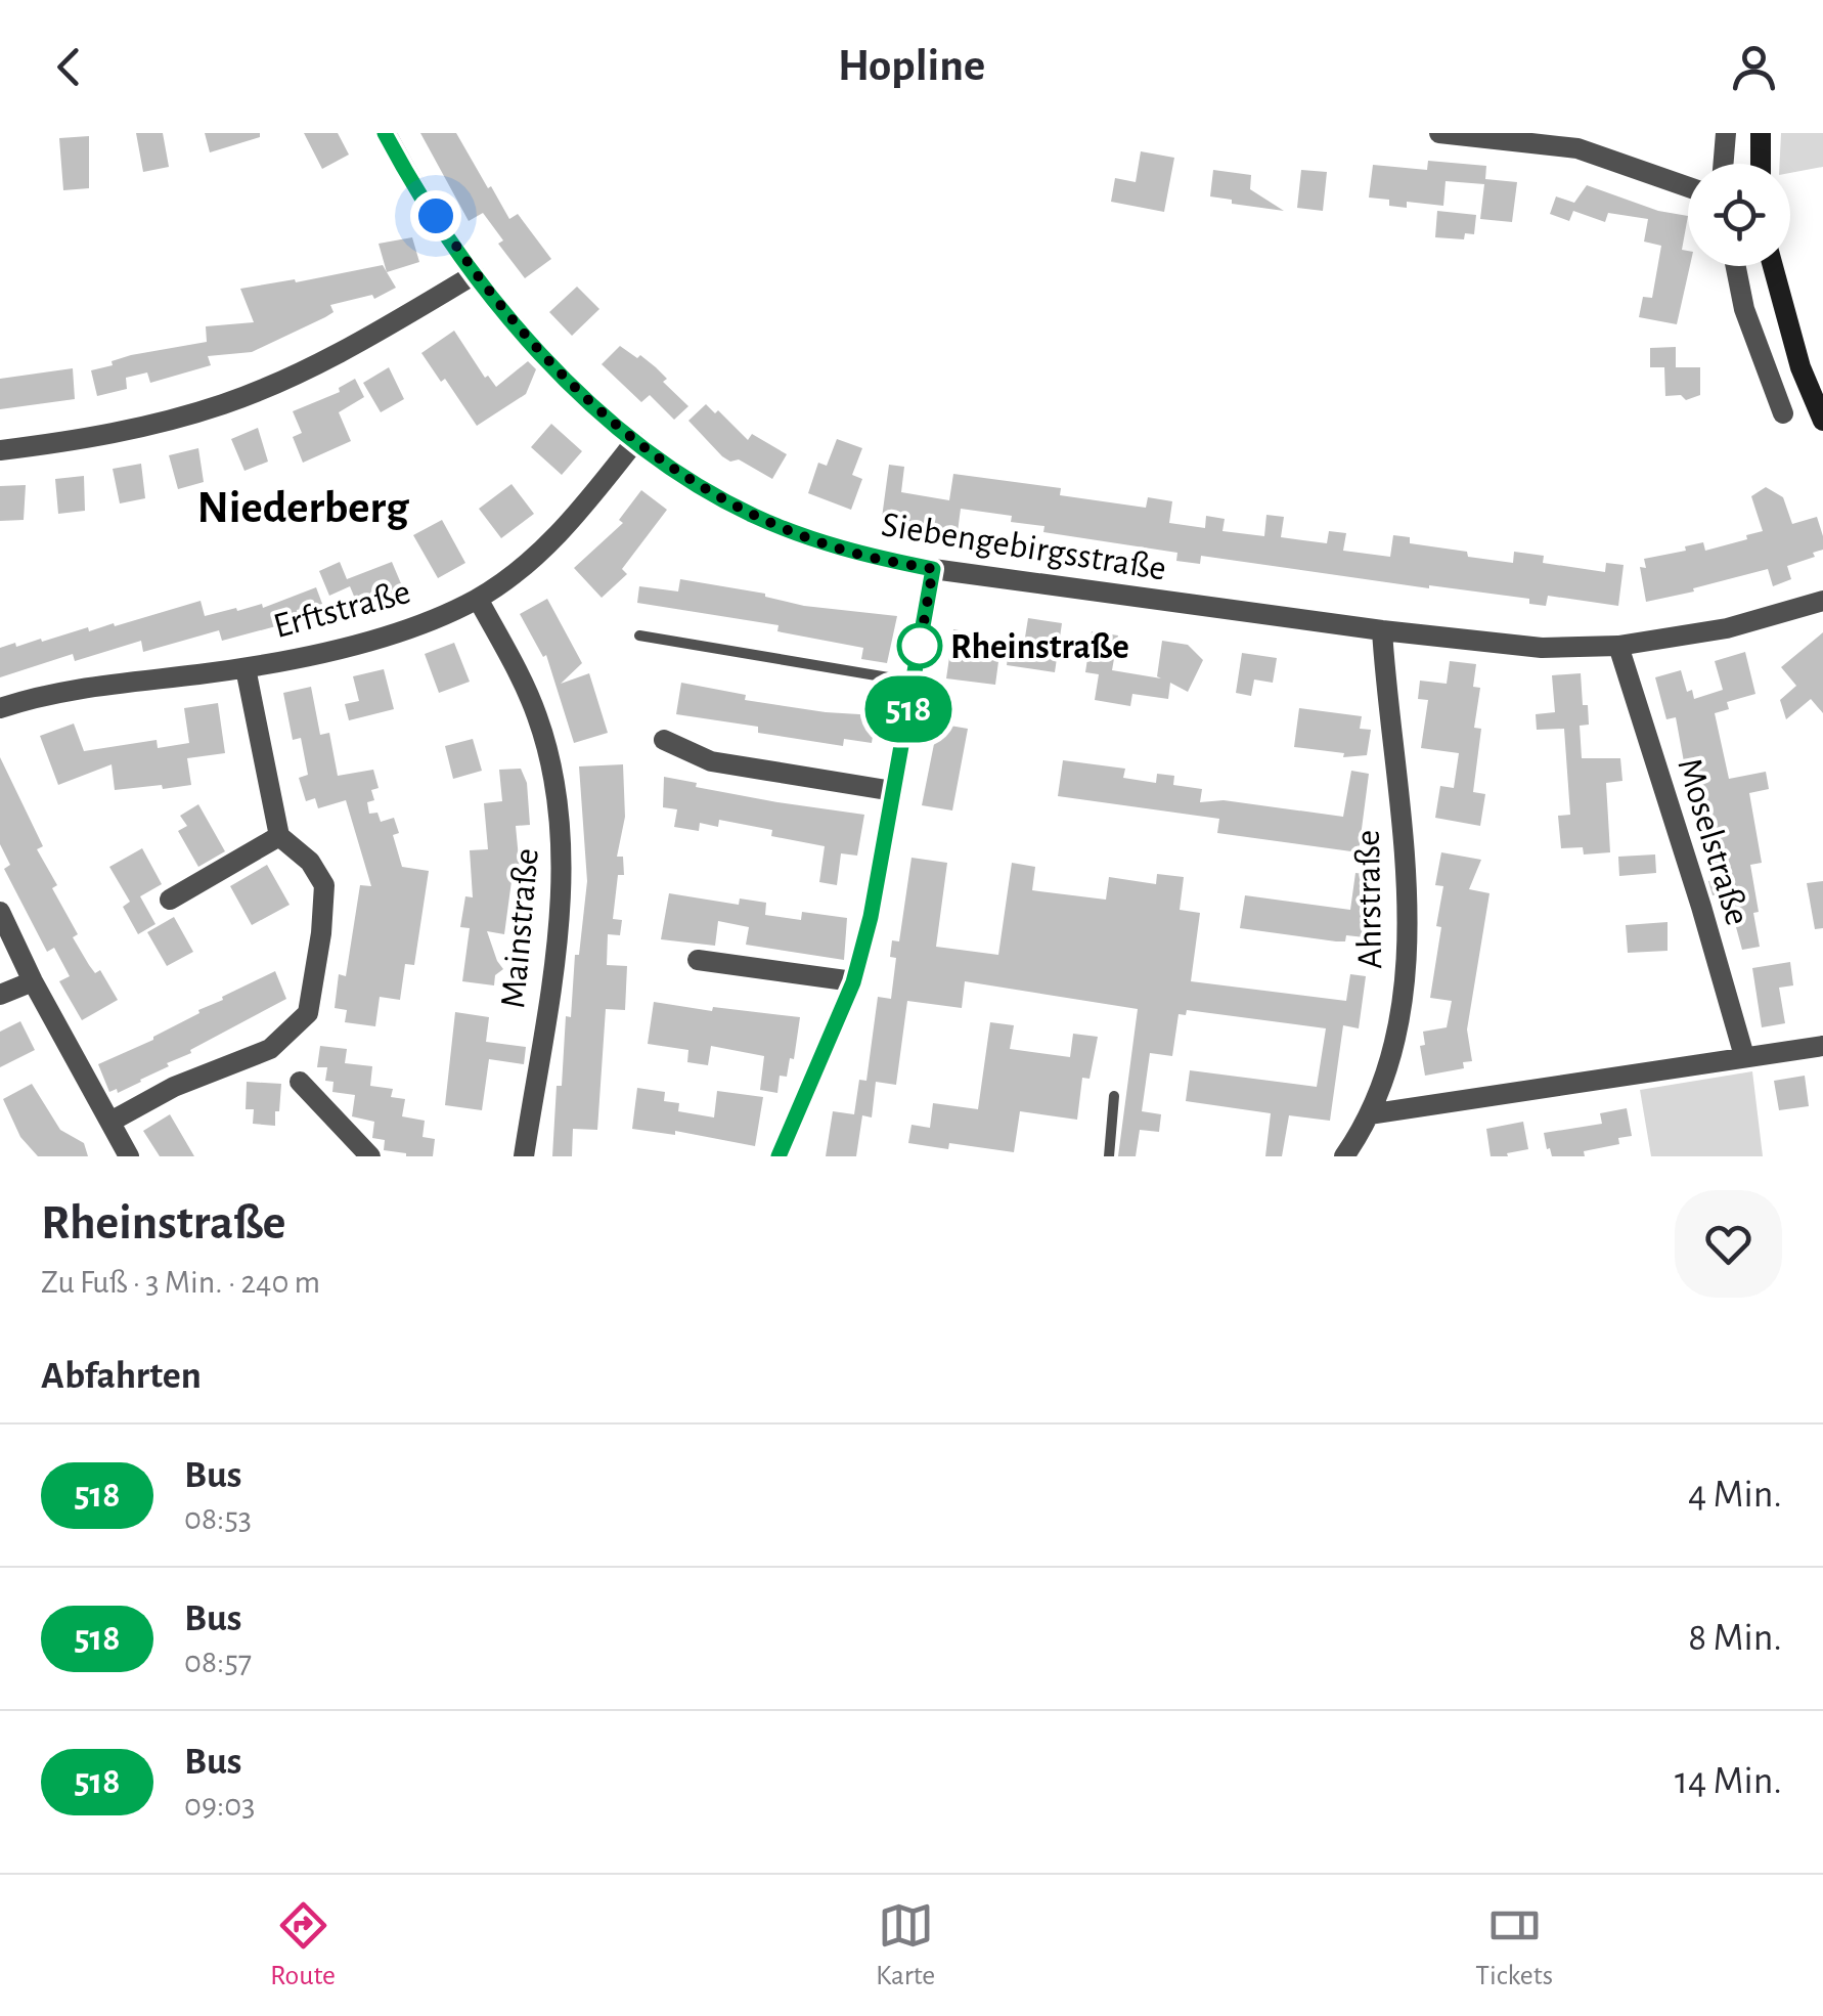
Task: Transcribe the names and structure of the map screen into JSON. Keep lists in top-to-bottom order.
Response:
{
  "streets": {
    "street": [
      "Siebengebirgsstraße",
      "Erftstraße",
      "Moselstraße",
      "Ahrstraße",
      "Mainstraße"
    ]
  },
  "crossings": [
    ["Siebengebirgsstraße", "Erftstraße"],
    ["Siebengebirgsstraße", "Moselstraße"],
    ["Siebengebirgsstraße", "Ahrstraße"],
    ["Erftstraße", "Mainstraße"]
  ],
  "districts": ["Niederberg"],
  "places": ["Rheinstraße"],
  "lines": ["bus line 518"],
  "page": {
    "header": "Hopline",
    "on_map": "518",
    "heading": [
      ["Rheinstraße", "Zu Fuß · 3 Min. · 240 m"],
      "Abfahrten"
    ],
    "list": [
      {
        "mark": "518",
        "name": "Bus",
        "note": "08:53",
        "value": "4 Min."
      },
      {
        "mark": "518",
        "name": "Bus",
        "note": "08:57",
        "value": "8 Min."
      },
      {
        "mark": "518",
        "name": "Bus",
        "note": "09:03",
        "value": "14 Min."
      }
    ],
    "tabs": ["Route", "Karte", "Tickets"]
  }
}
